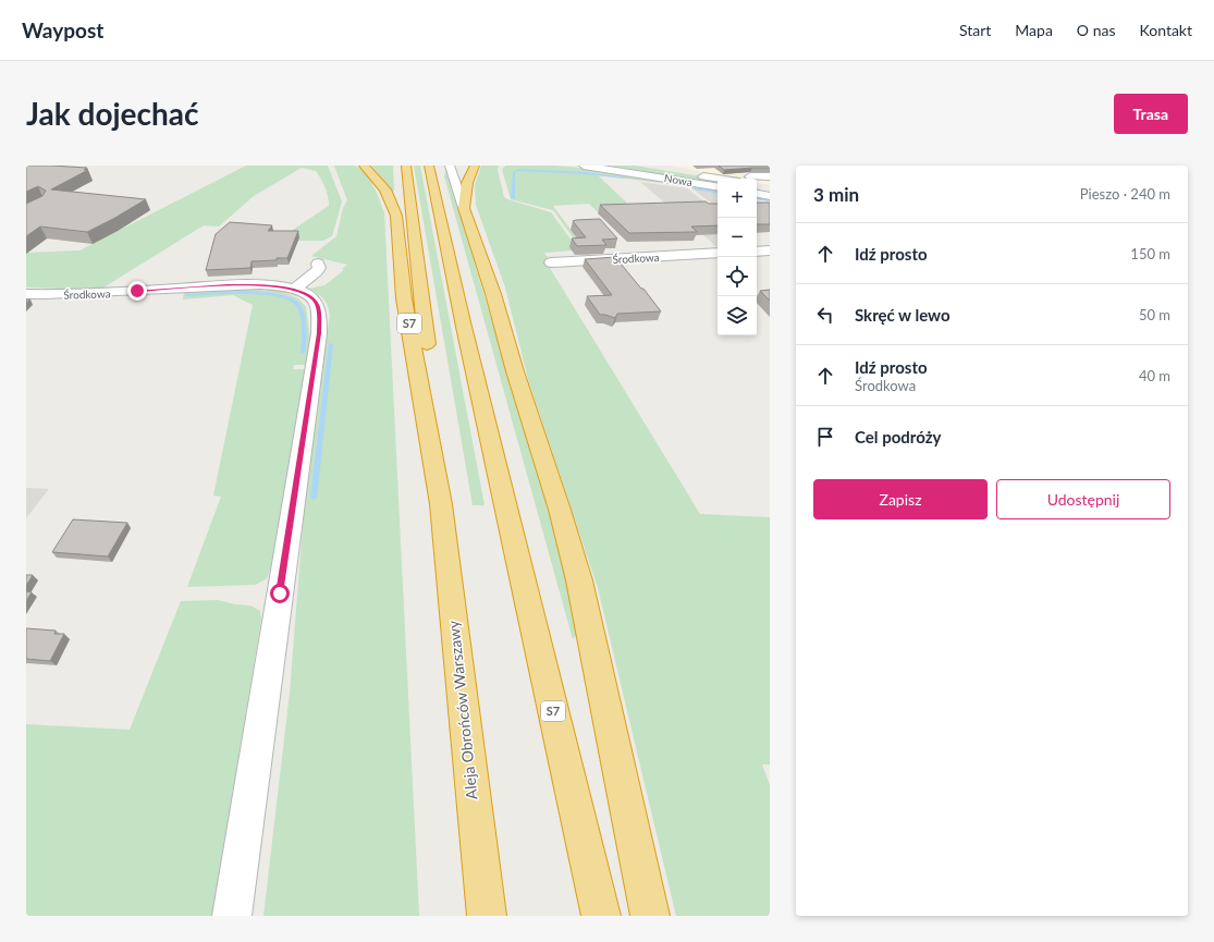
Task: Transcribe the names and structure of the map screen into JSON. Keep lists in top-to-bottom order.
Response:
{
  "streets": {
    "highway": ["S7", "Aleja Obrońców Warszawy"],
    "street": ["Nowa", "Środkowa"]
  },
  "crossings": [
    ["S7", "Aleja Obrońców Warszawy"]
  ],
  "page": {
    "header": "Waypost",
    "nav": [
      "Start",
      "Mapa",
      "O nas",
      "Kontakt"
    ],
    "buttons": [
      "Trasa",
      ["Zapisz", "Udostępnij"]
    ],
    "title": "Jak dojechać",
    "heading": ["3 min", "Pieszo · 240 m"],
    "map_buttons": ["+", "−"],
    "list": [
      ["Idź prosto", "150 m"],
      ["Skręć w lewo", "50 m"],
      ["Idź prosto", "Środkowa", "40 m"],
      "Cel podróży"
    ]
  }
}
